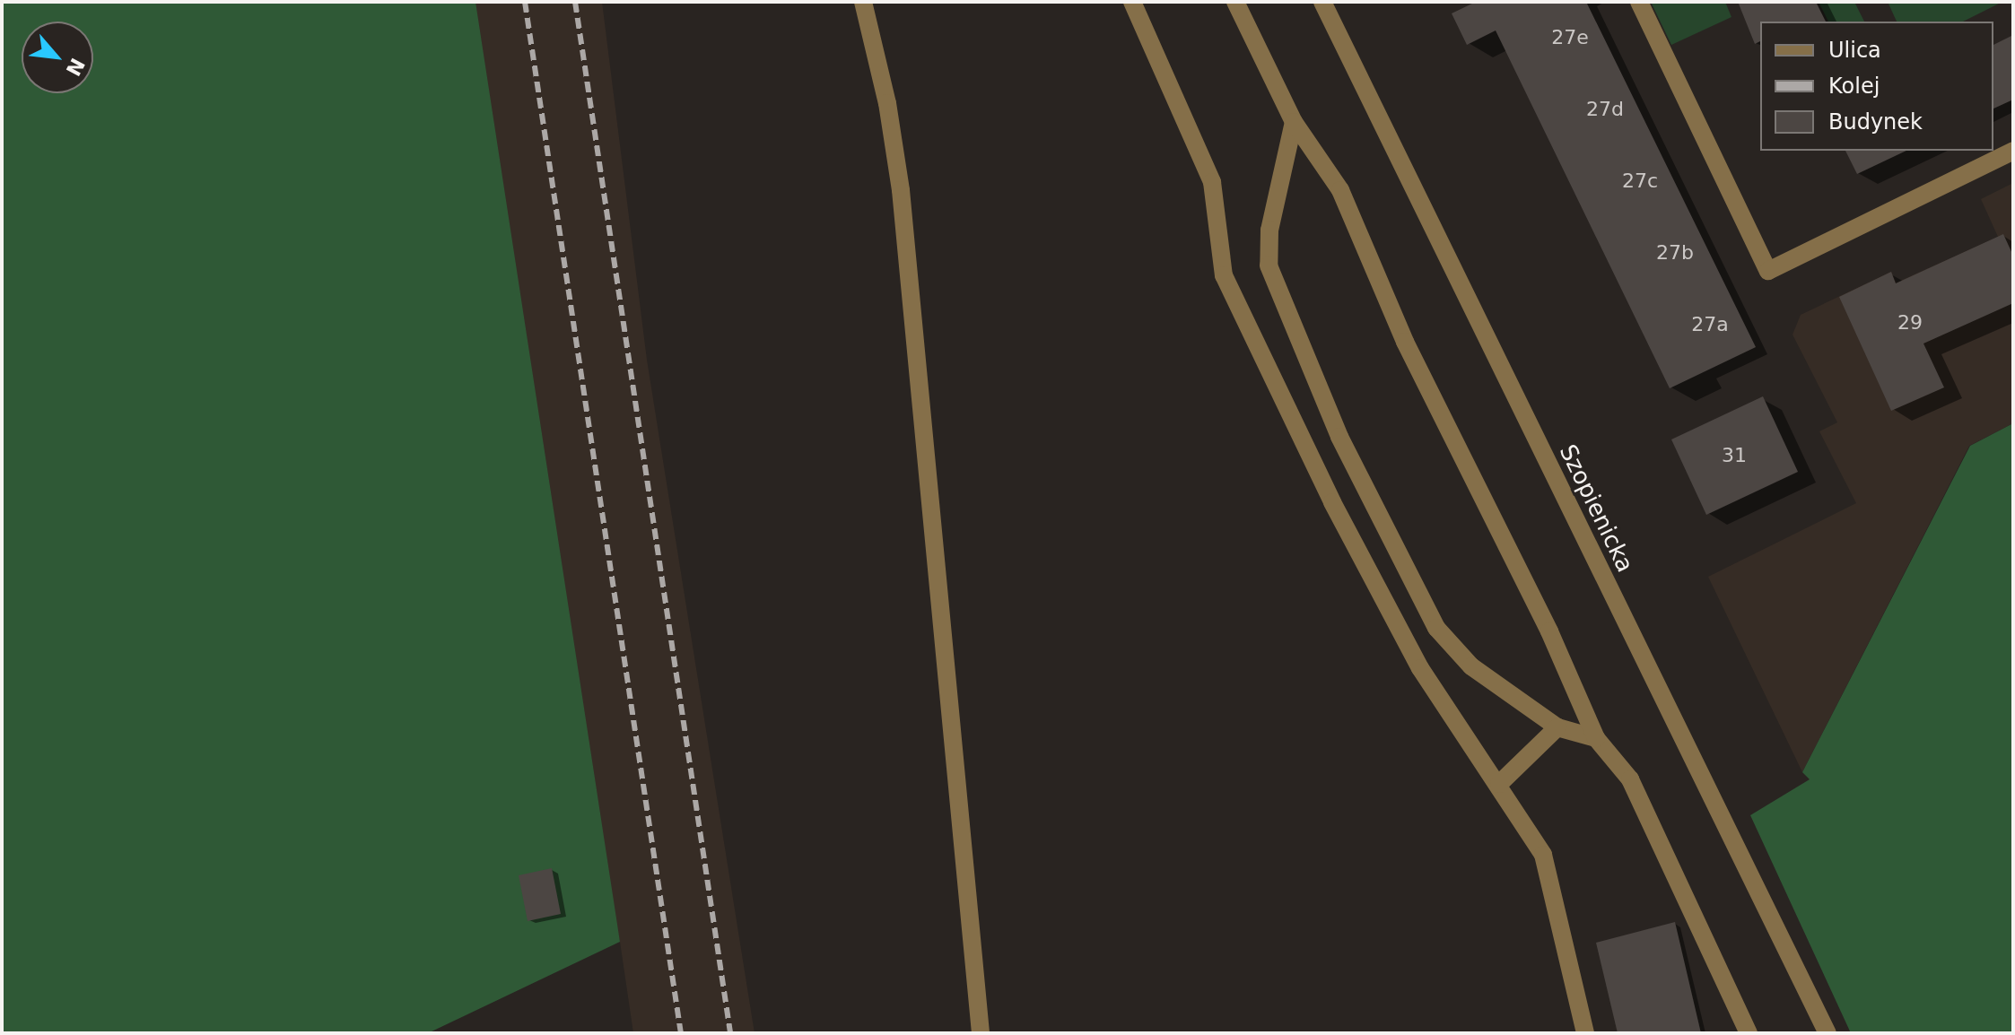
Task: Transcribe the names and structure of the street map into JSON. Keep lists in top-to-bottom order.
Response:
{
  "streets": {
    "street": ["Szopienicka"]
  },
  "house_numbers": [
    "27e",
    "27d",
    "27c",
    "27b",
    "29",
    "27a",
    "31"
  ],
  "legend": ["Ulica", "Kolej", "Budynek"],
  "north": "bottom right"
}
